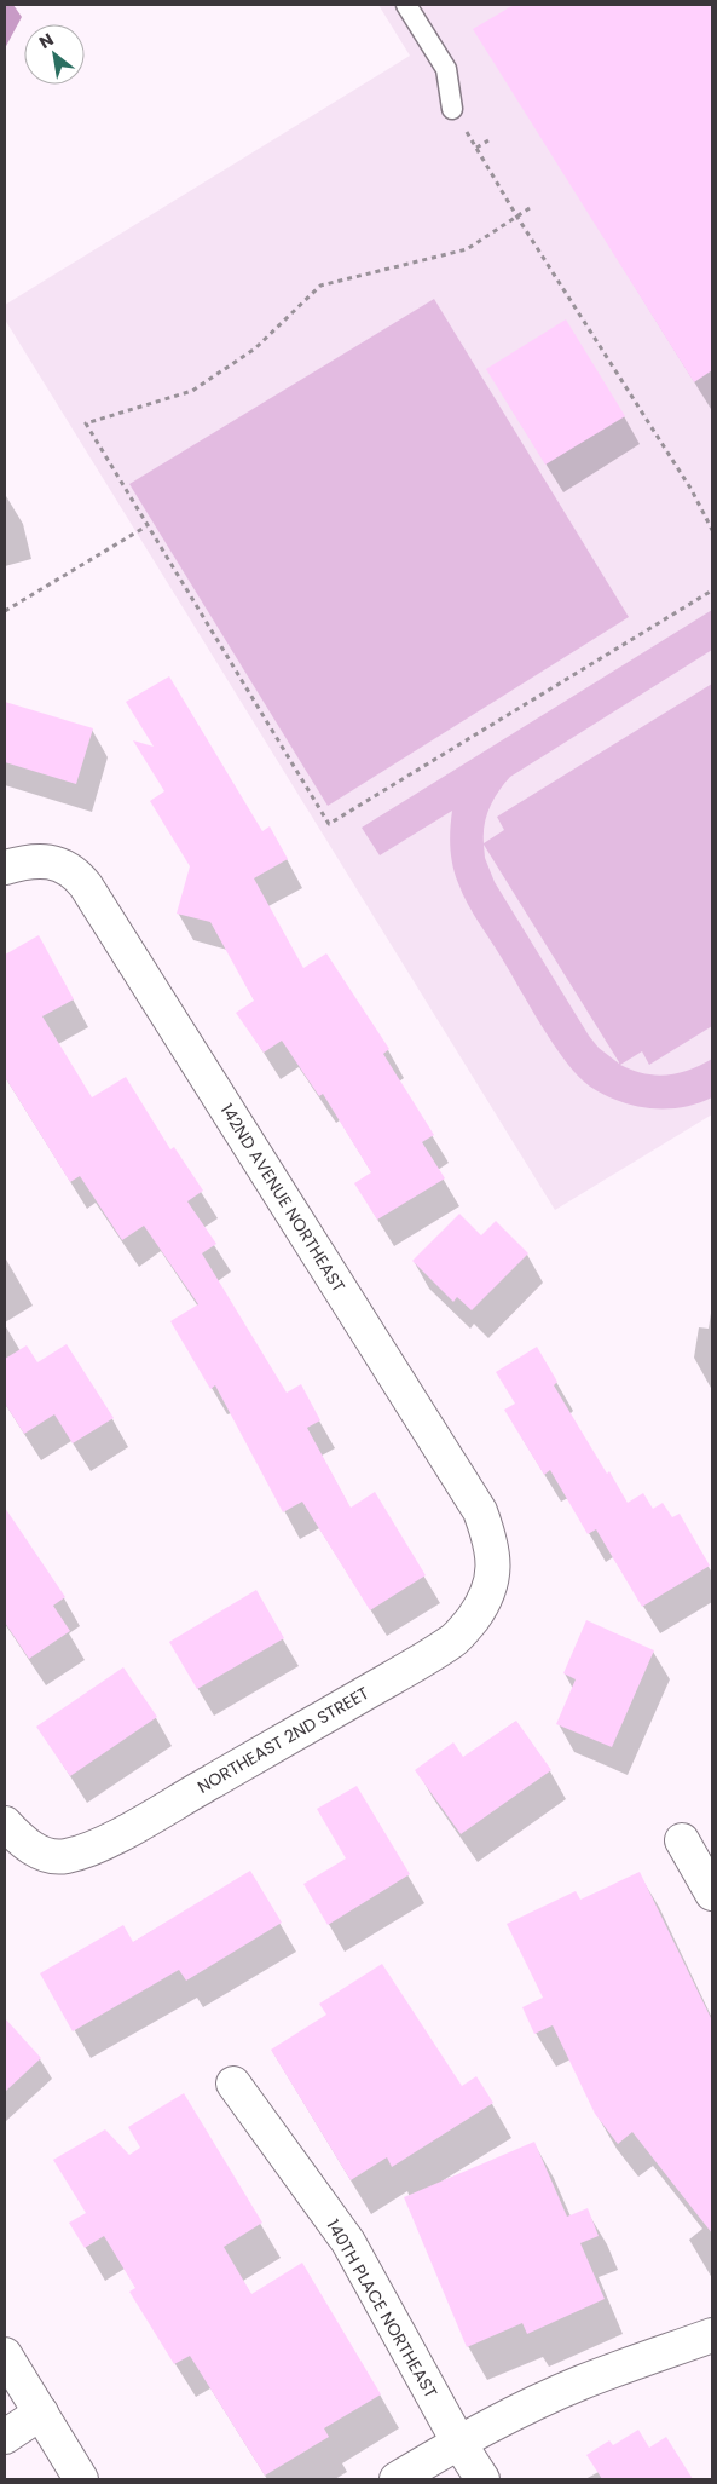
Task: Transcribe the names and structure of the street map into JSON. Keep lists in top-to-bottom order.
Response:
{
  "streets": {
    "street": ["142ND AVENUE NORTHEAST", "NORTHEAST 2ND STREET", "140TH PLACE NORTHEAST"]
  },
  "crossings": [
    ["142ND AVENUE NORTHEAST", "NORTHEAST 2ND STREET"]
  ],
  "north": "top left"
}
